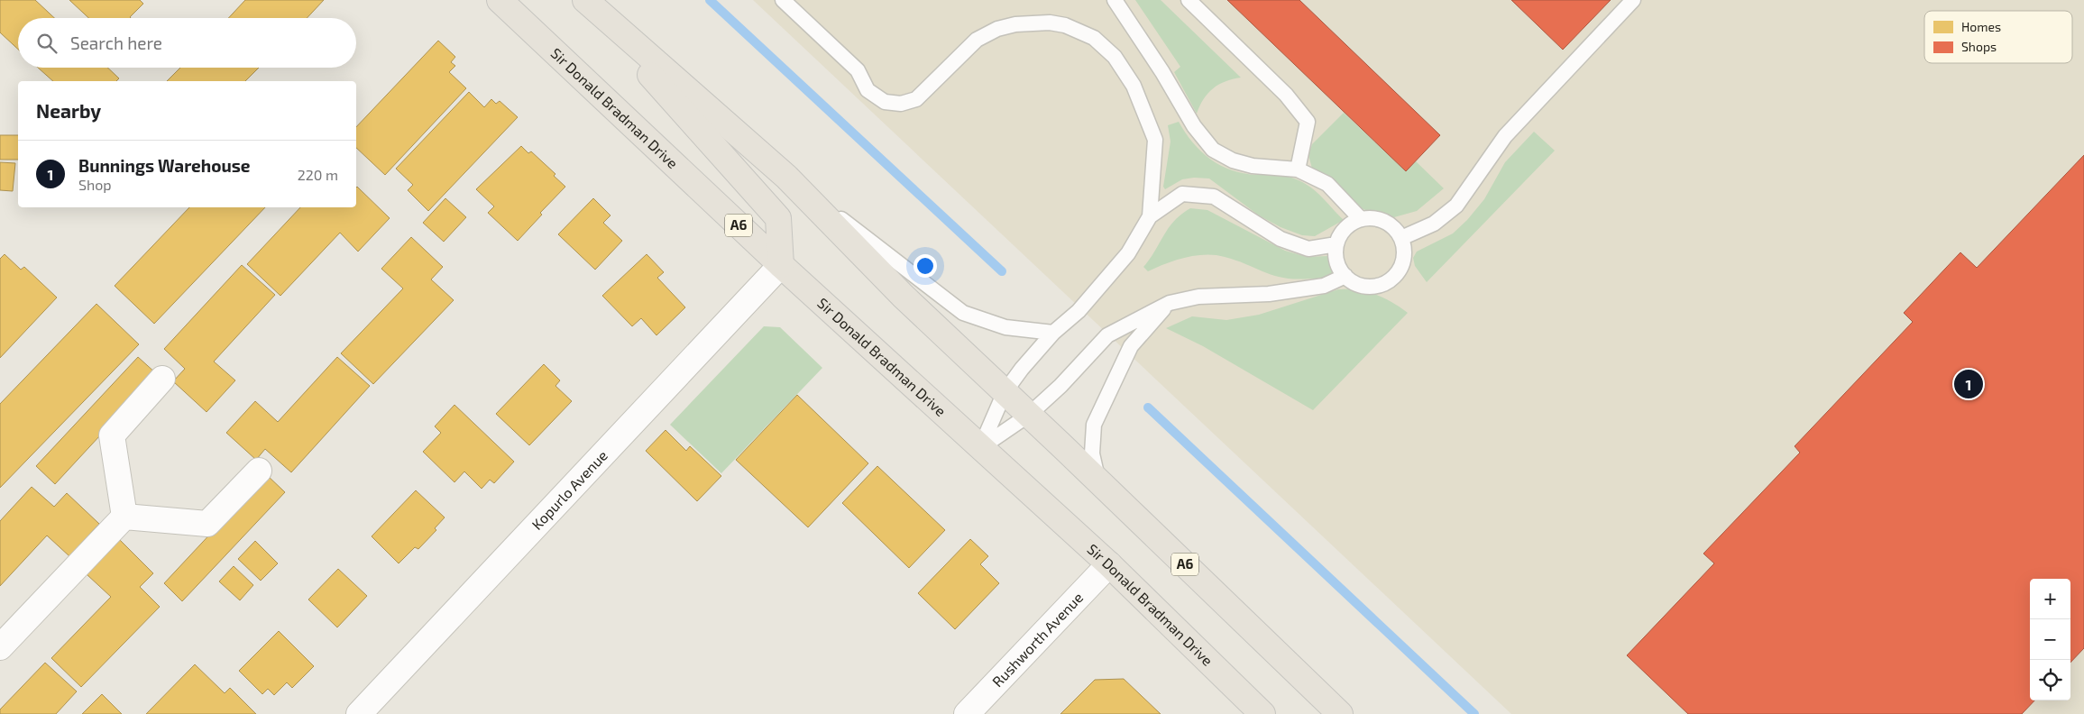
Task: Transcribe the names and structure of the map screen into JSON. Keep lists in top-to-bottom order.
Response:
{
  "streets": {
    "main road": ["Sir Donald Bradman Drive", "A6"],
    "street": ["Kopurlo Avenue", "Rushworth Avenue"]
  },
  "crossings": [
    ["Sir Donald Bradman Drive", "Kopurlo Avenue"],
    ["Sir Donald Bradman Drive", "Rushworth Avenue"]
  ],
  "legend": ["Homes", "Shops"],
  "page": {
    "search": "Search here",
    "heading": "Nearby",
    "list": [
      {
        "mark": "1",
        "name": "Bunnings Warehouse",
        "note": "Shop",
        "value": "220 m"
      }
    ],
    "pins": "1",
    "map_buttons": ["+", "−"]
  }
}
